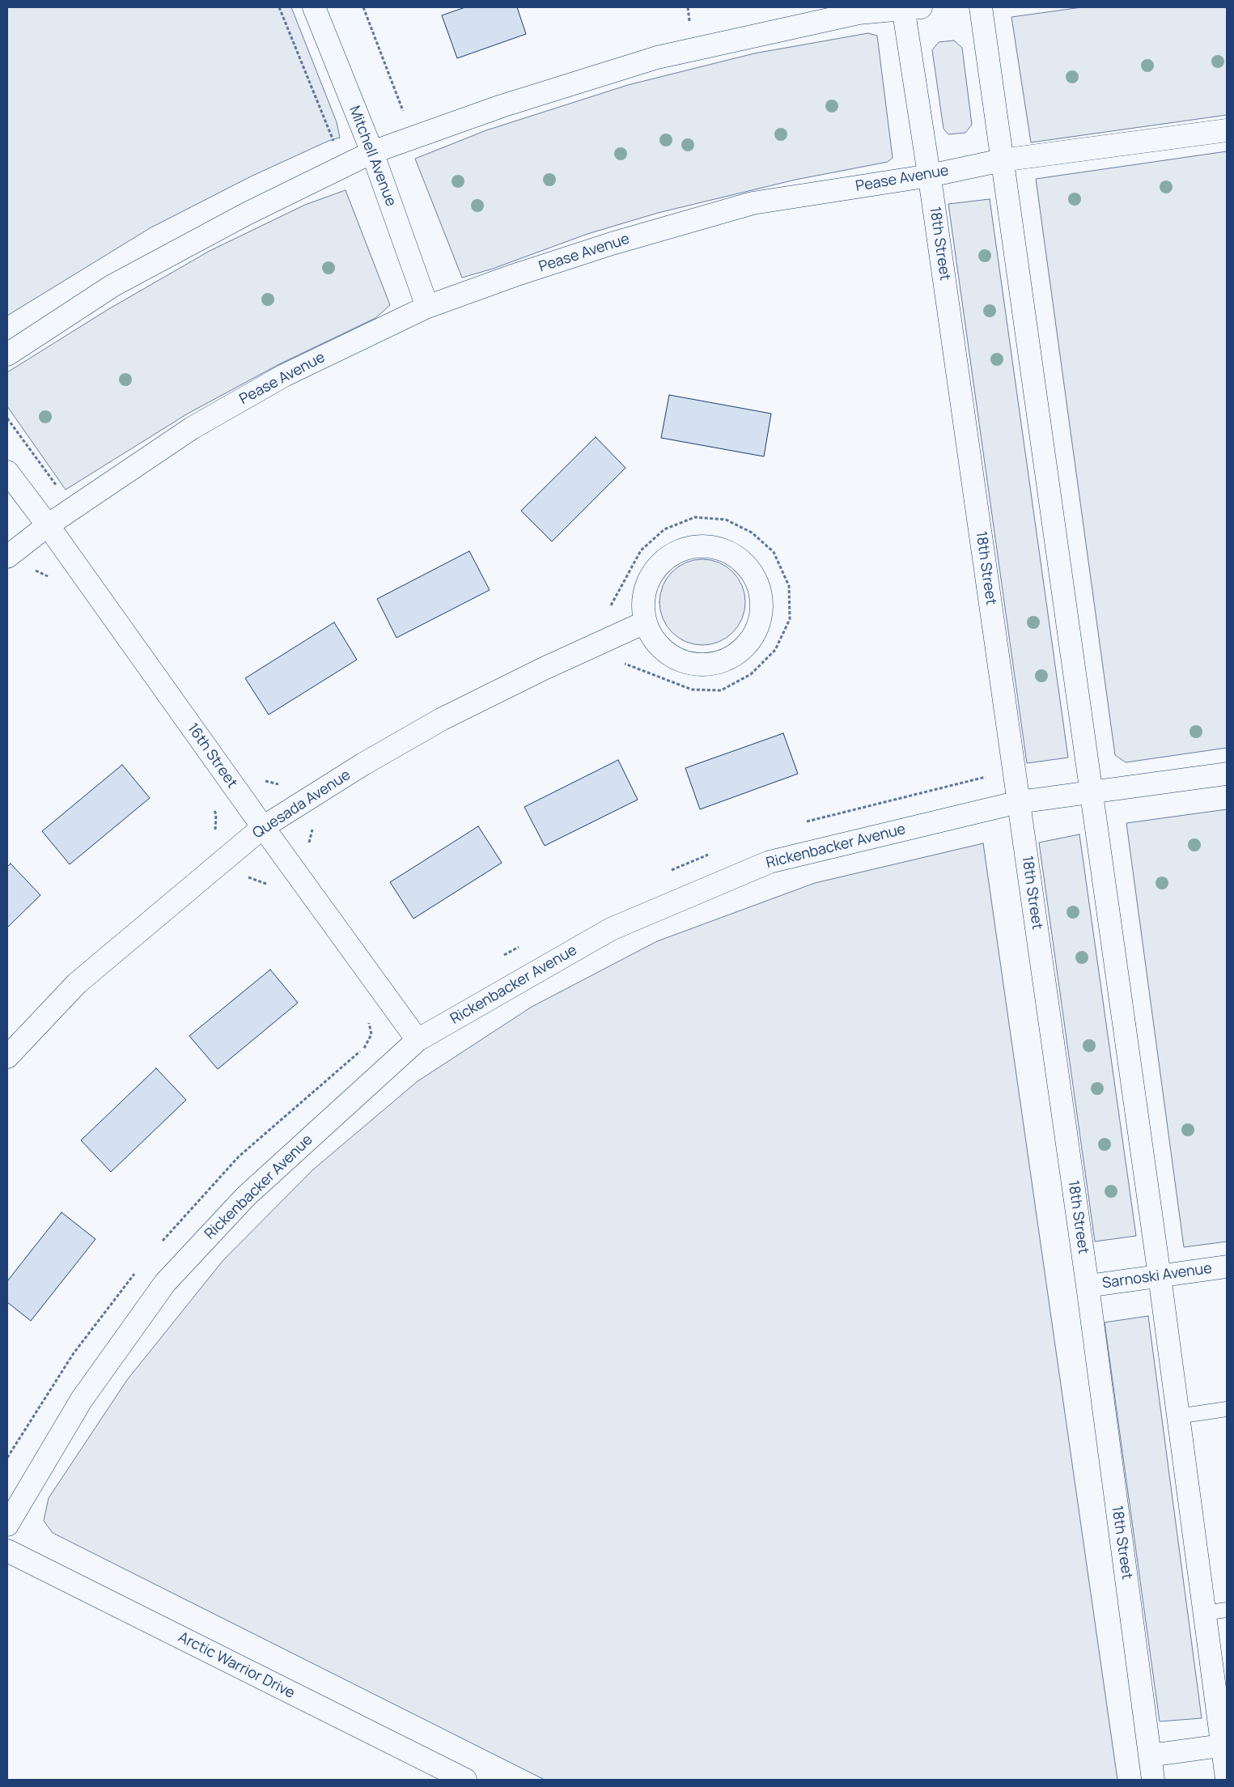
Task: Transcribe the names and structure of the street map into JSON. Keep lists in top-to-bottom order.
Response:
{
  "streets": {
    "street": [
      "Mitchell Avenue",
      "Pease Avenue",
      "18th Street",
      "16th Street",
      "Quesada Avenue",
      "Rickenbacker Avenue",
      "Sarnoski Avenue",
      "Arctic Warrior Drive"
    ]
  },
  "crossings": [
    ["Mitchell Avenue", "Pease Avenue"],
    ["Pease Avenue", "18th Street"],
    ["Pease Avenue", "16th Street"],
    ["18th Street", "Rickenbacker Avenue"],
    ["18th Street", "Sarnoski Avenue"],
    ["16th Street", "Quesada Avenue"],
    ["16th Street", "Rickenbacker Avenue"]
  ]
}
